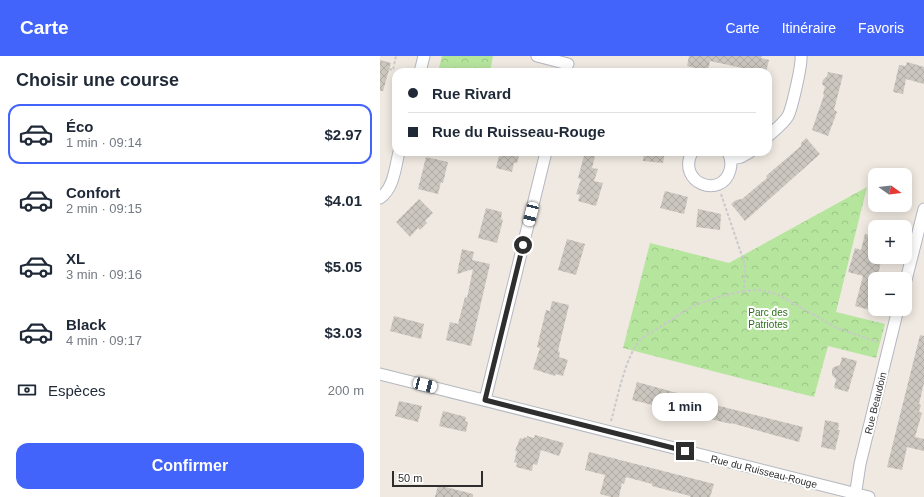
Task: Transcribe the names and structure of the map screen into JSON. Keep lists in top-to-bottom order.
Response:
{
  "streets": {
    "street": ["Rue Beaudoin", "Rue du Ruisseau-Rouge"]
  },
  "crossings": [
    ["Rue Beaudoin", "Rue du Ruisseau-Rouge"]
  ],
  "parks": ["Parc des Patriotes"],
  "scale_bar": "50 m",
  "north": "right",
  "page": {
    "header": "Carte",
    "nav": ["Carte", "Itinéraire", "Favoris"],
    "heading": "Choisir une course",
    "banner": ["Rue Rivard", "Rue du Ruisseau-Rouge"],
    "list": [
      {
        "name": "Éco",
        "note": "1 min · 09:14",
        "value": "$2.97"
      },
      {
        "name": "Confort",
        "note": "2 min · 09:15",
        "value": "$4.01"
      },
      {
        "name": "XL",
        "note": "3 min · 09:16",
        "value": "$5.05"
      },
      {
        "name": "Black",
        "note": "4 min · 09:17",
        "value": "$3.03"
      }
    ],
    "map_buttons": ["+", "−"],
    "pay": ["Espèces", "200 m"],
    "bubble": "1 min",
    "buttons": "Confirmer",
    "scale": "50 m"
  }
}
